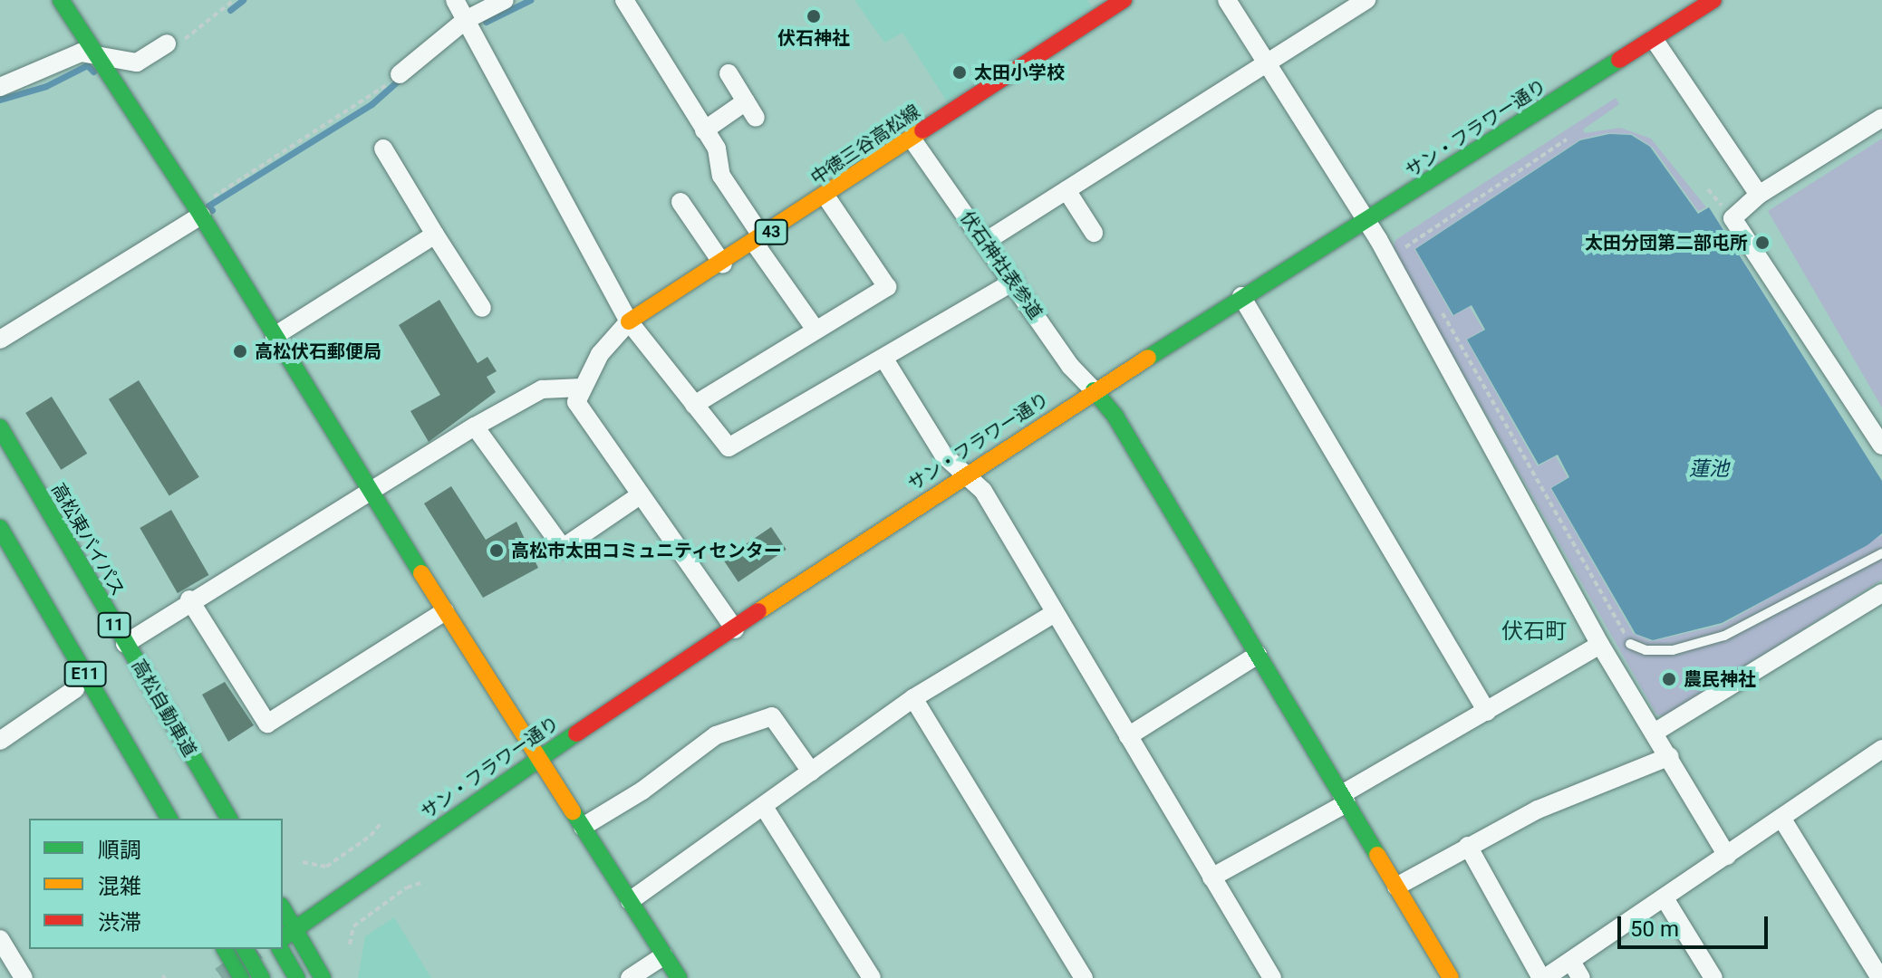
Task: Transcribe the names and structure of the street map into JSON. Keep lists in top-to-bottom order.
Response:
{
  "streets": {
    "main road": [
      "サン・フラワー通り",
      "中徳三谷高松線",
      "43",
      "高松東バイパス",
      "11",
      "E11"
    ],
    "street": ["伏石神社表参道"]
  },
  "crossings": [
    ["サン・フラワー通り", "伏石神社表参道"],
    ["中徳三谷高松線", "伏石神社表参道"]
  ],
  "districts": ["伏石町"],
  "water": ["蓮池"],
  "places": [
    "伏石神社",
    "太田小学校",
    "太田分団第二部屯所",
    "高松伏石郵便局",
    "高松市太田コミュニティセンター",
    "農民神社"
  ],
  "legend": ["順調", "混雑", "渋滞"],
  "scale_bar": "50 m"
}
